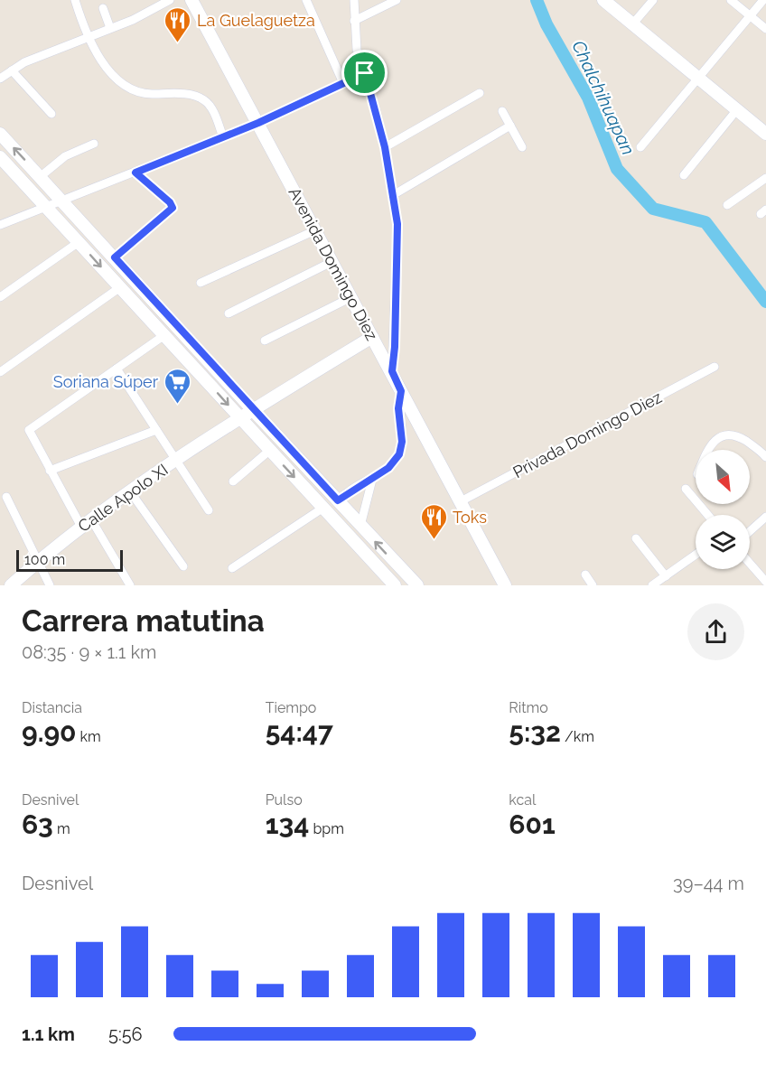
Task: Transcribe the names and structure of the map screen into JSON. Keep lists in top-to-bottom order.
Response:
{
  "streets": {
    "street": ["Avenida Domingo Diez", "Privada Domingo Diez", "Calle Apolo XI"]
  },
  "crossings": [
    ["Avenida Domingo Diez", "Privada Domingo Diez"],
    ["Avenida Domingo Diez", "Calle Apolo XI"]
  ],
  "water": ["Chalchihuapan"],
  "places": {
    "restaurant": ["La Guelaguetza", "Toks"],
    "supermarket": ["Soriana Súper"]
  },
  "scale_bar": "100 m",
  "north": "bottom right",
  "page": {
    "scale": "100 m",
    "heading": ["Carrera matutina", "08:35 · 9 × 1.1 km"],
    "stats": [
      ["Distancia", "9.90 km"],
      ["Tiempo", "54:47"],
      ["Ritmo", "5:32 /km"],
      ["Desnivel", "63 m"],
      ["Pulso", "134 bpm"],
      ["kcal", "601"]
    ],
    "chart": ["Desnivel", "39–44 m"],
    "list": [
      {
        "name": "1.1 km",
        "note": "5:56"
      }
    ]
  }
}
